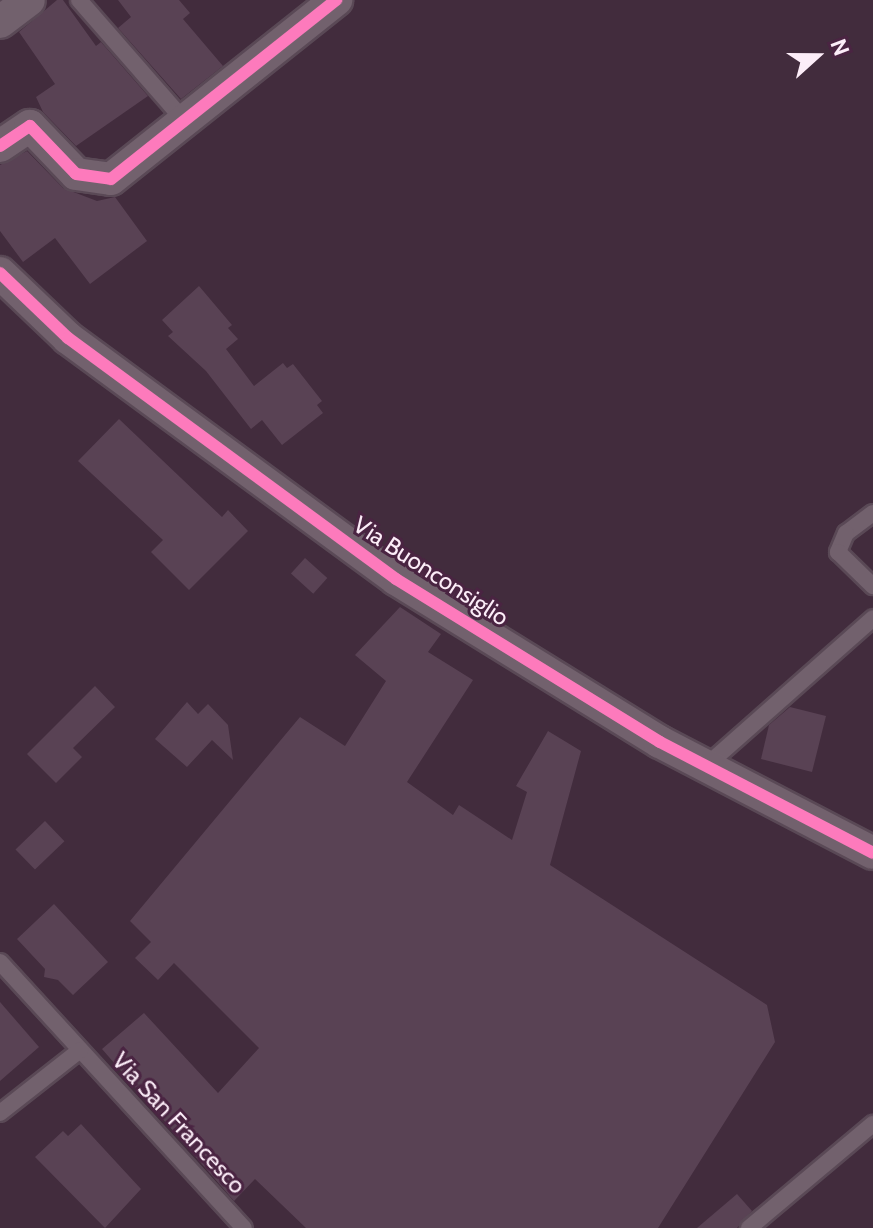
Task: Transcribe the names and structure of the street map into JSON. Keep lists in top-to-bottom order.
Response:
{
  "streets": {
    "street": ["Via Buonconsiglio"],
    "lane": ["Via San Francesco"]
  },
  "north": "right"
}
